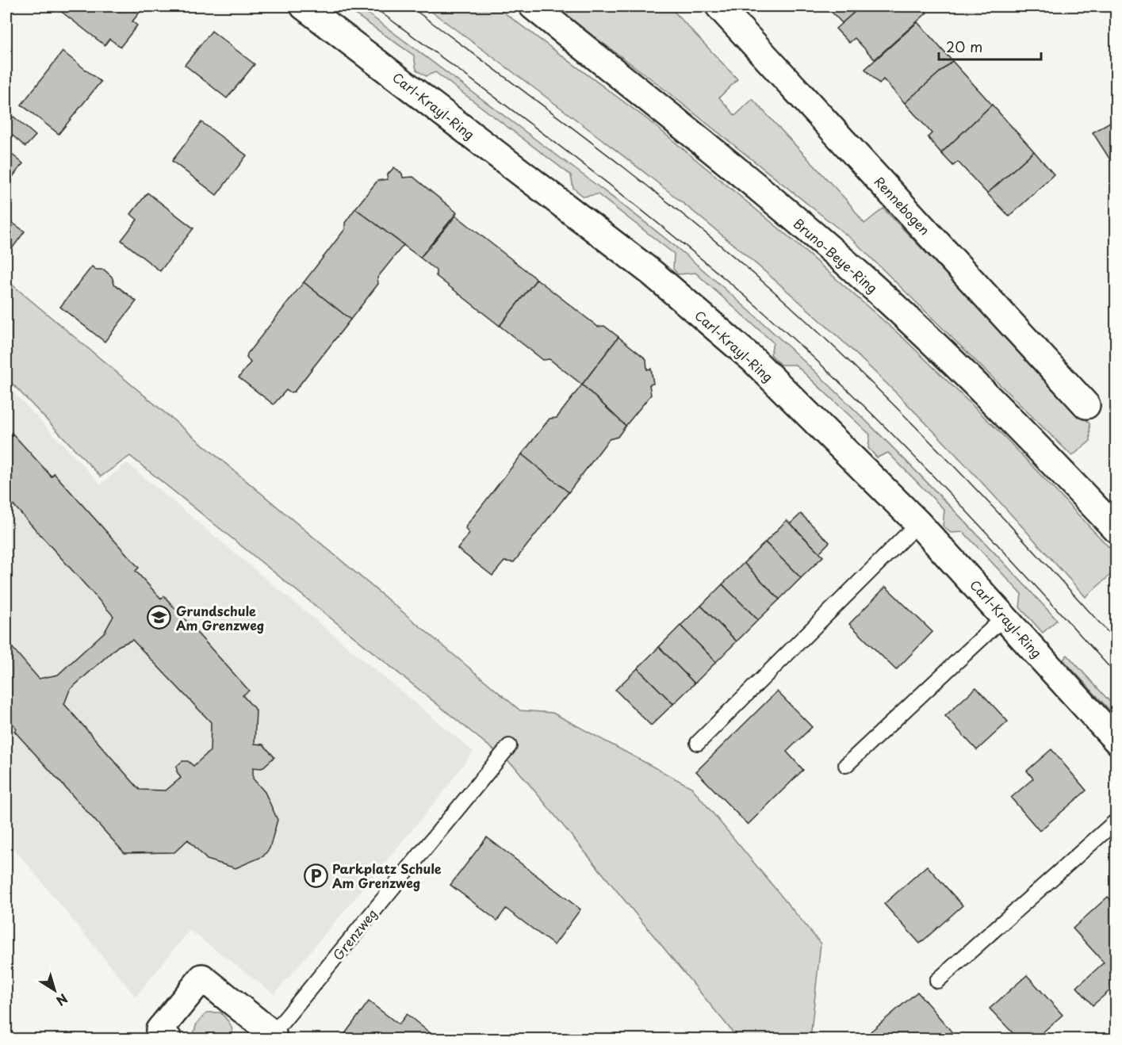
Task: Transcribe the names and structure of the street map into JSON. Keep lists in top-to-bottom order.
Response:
{
  "streets": {
    "street": [
      "Carl-Krayl-Ring",
      "Rennebogen",
      "Bruno-Beye-Ring",
      "Grenzweg"
    ]
  },
  "places": {
    "school or university": ["Grundschule Am Grenzweg"],
    "parking": ["Parkplatz Schule Am Grenzweg"]
  },
  "scale_bar": "20 m",
  "north": "bottom right"
}
